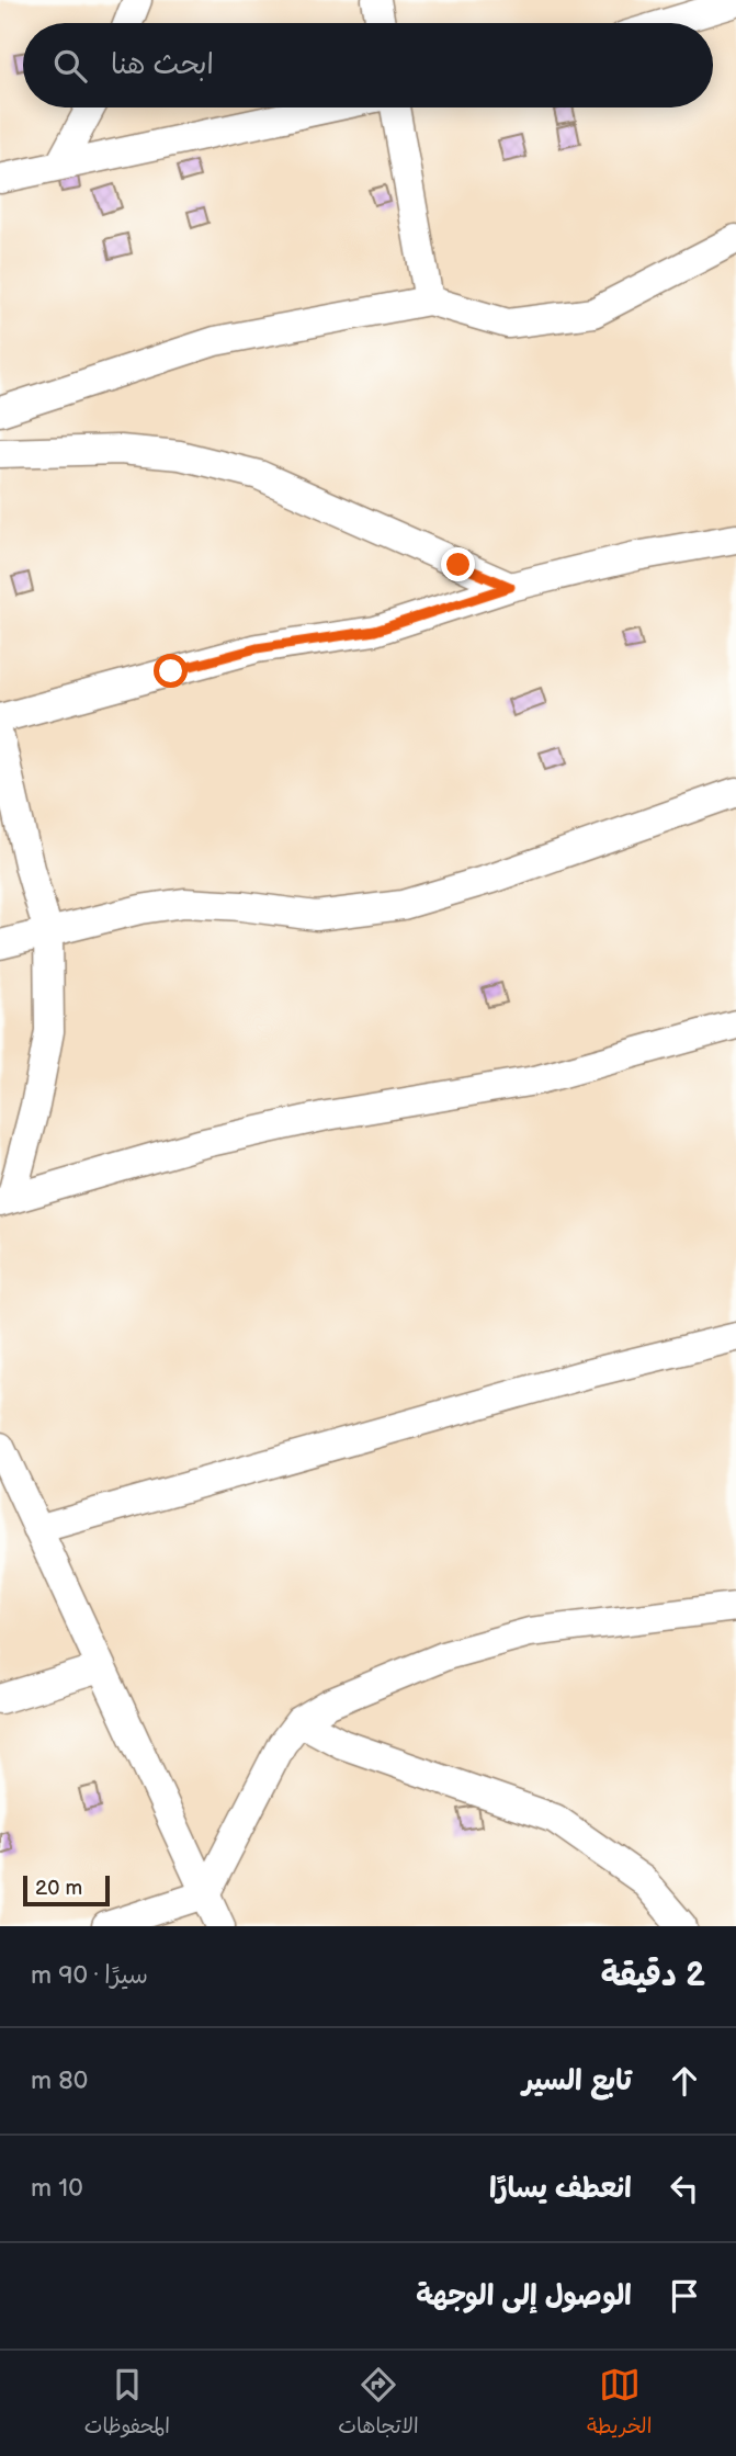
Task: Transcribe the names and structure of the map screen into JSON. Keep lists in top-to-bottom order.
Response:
{
  "scale_bar": "20 m",
  "page": {
    "search": "ابحث هنا",
    "scale": "20 m",
    "heading": ["2 دقيقة", "سيرًا · 90 m"],
    "list": [
      ["تابع السير", "80 m"],
      ["انعطف يسارًا", "10 m"],
      "الوصول إلى الوجهة"
    ],
    "nav": ["الخريطة", "الاتجاهات", "المحفوظات"]
  }
}
